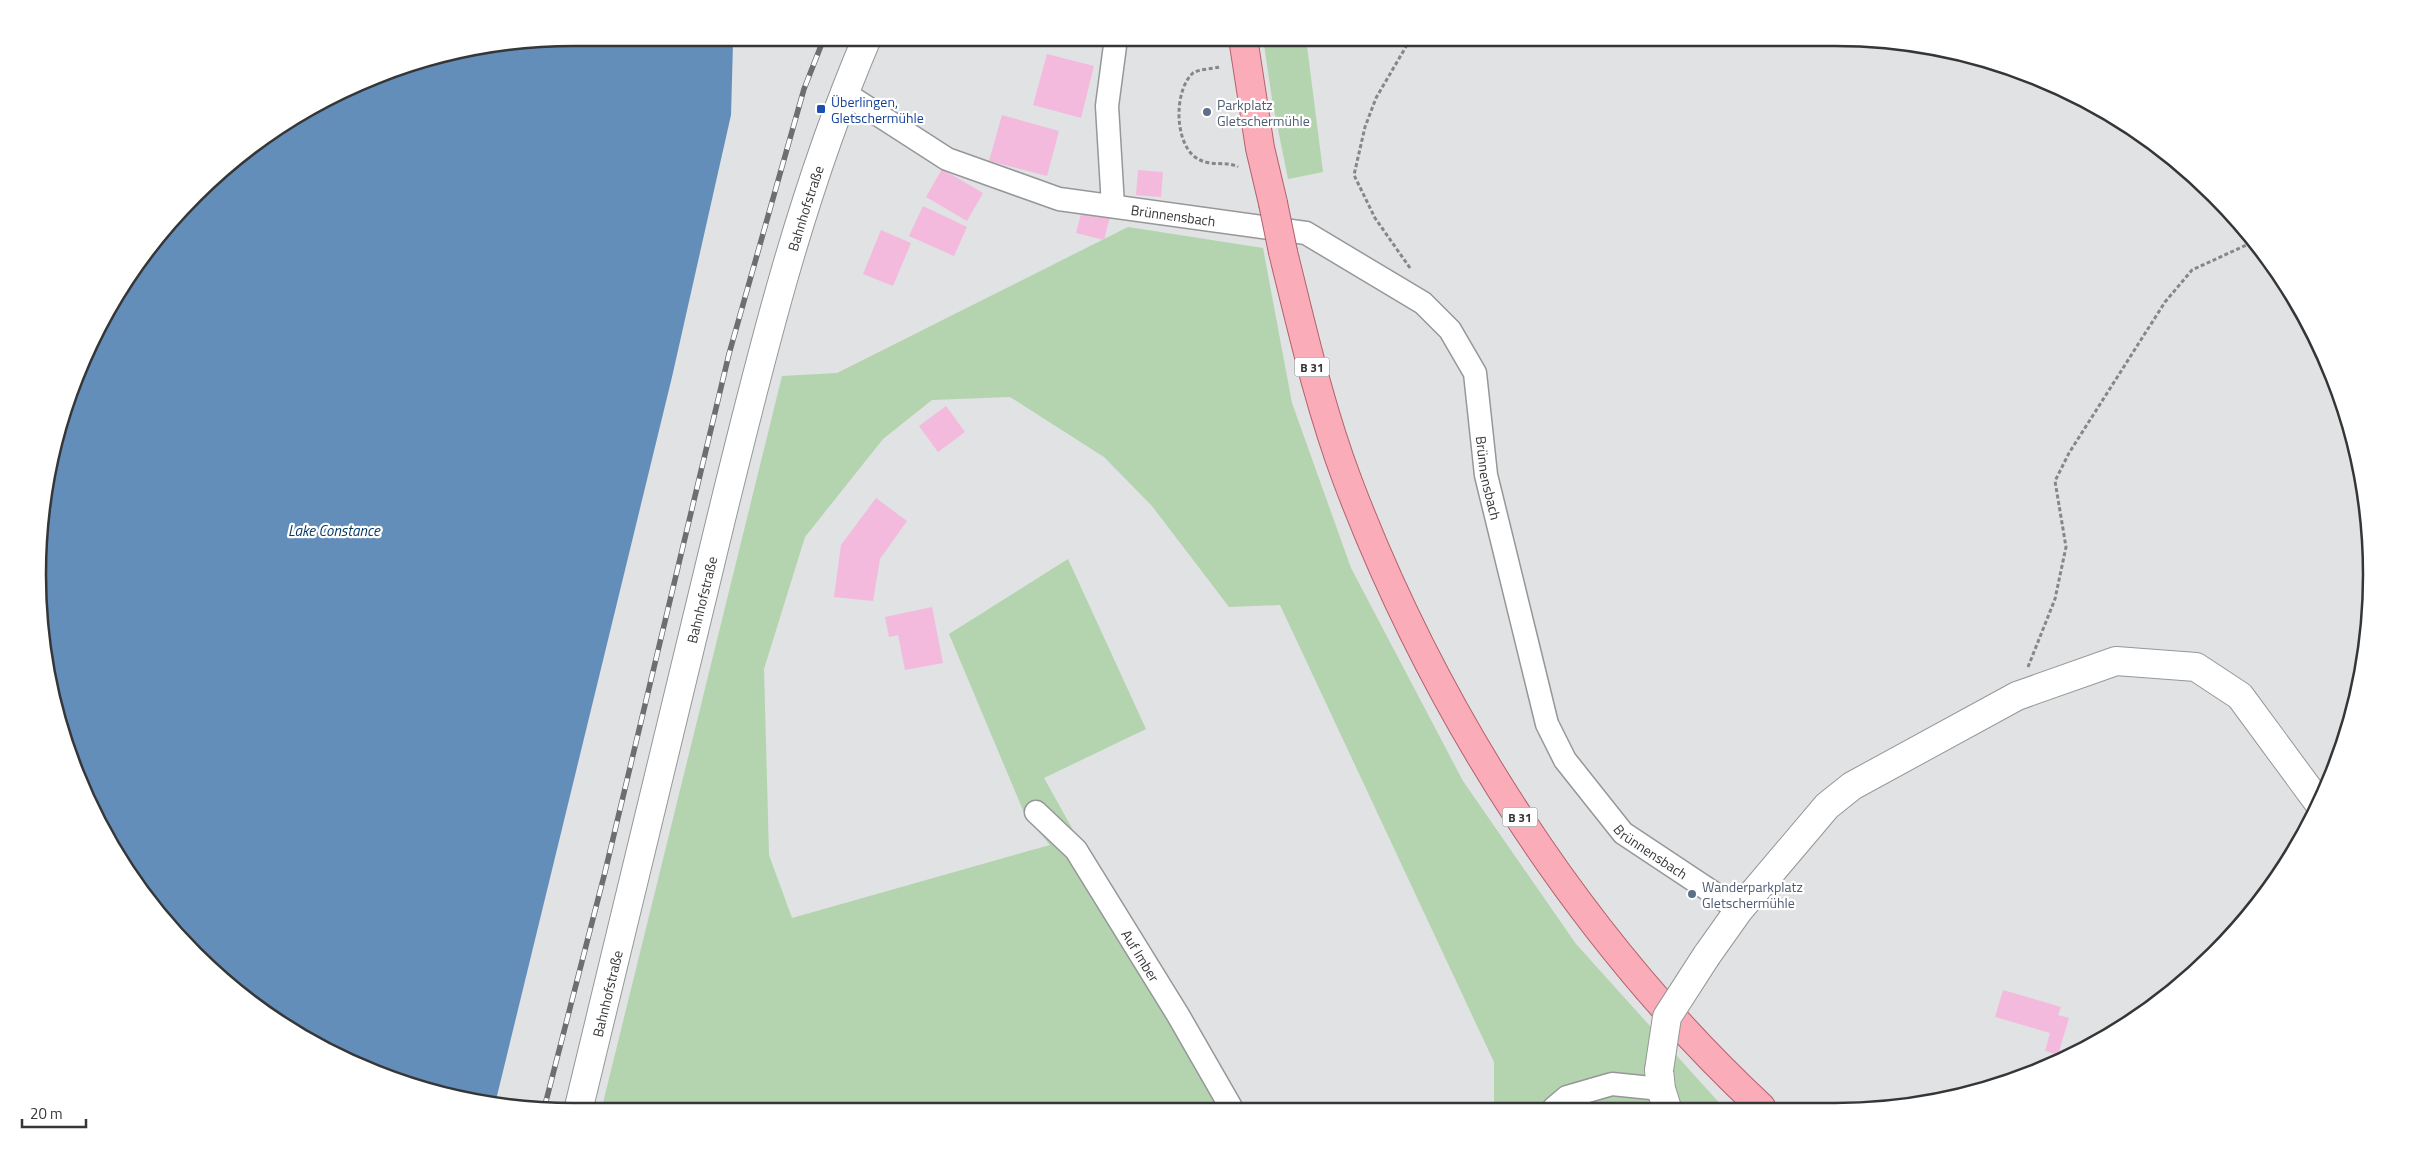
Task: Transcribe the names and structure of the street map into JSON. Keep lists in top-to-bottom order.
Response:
{
  "streets": {
    "main road": ["B 31"],
    "street": ["Bahnhofstraße", "Brünnensbach", "Auf Imber"]
  },
  "crossings": [
    ["Bahnhofstraße", "Brünnensbach"]
  ],
  "water": ["Lake Constance"],
  "places": {
    "transit": ["Überlingen, Gletschermühle"],
    "other": ["Parkplatz Gletschermühle", "Wanderparkplatz Gletschermühle"]
  },
  "scale_bar": "20 m"
}
